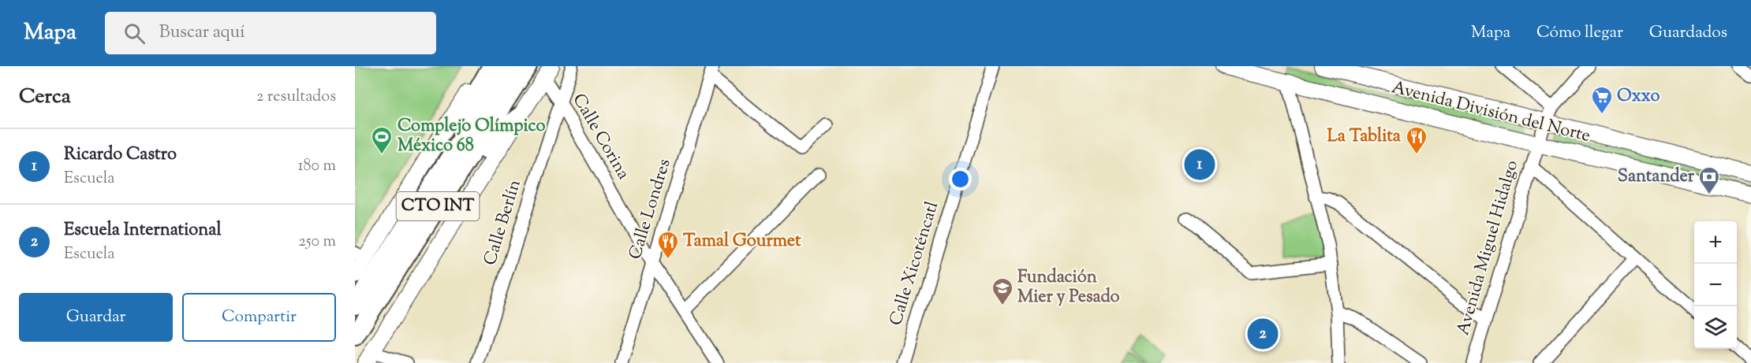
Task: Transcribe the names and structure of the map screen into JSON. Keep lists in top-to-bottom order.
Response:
{
  "streets": {
    "highway": ["CTO INT"],
    "main road": ["Avenida División del Norte"],
    "street": [
      "Calle Corina",
      "Calle Londres",
      "Calle Berlín",
      "Avenida Miguel Hidalgo",
      "Calle Xicoténcatl"
    ]
  },
  "crossings": [
    ["Avenida División del Norte", "Avenida Miguel Hidalgo"],
    ["Calle Corina", "CTO INT"],
    ["Calle Corina", "Calle Londres"],
    ["Calle Corina", "Calle Berlín"]
  ],
  "places": {
    "supermarket": ["Oxxo"],
    "sports": ["Complejo Olímpico México 68"],
    "restaurant": ["La Tablita", "Tamal Gourmet"],
    "bank": ["Santander"],
    "school or university": ["Fundación Mier y Pesado"]
  },
  "page": {
    "header": "Mapa",
    "search": "Buscar aquí",
    "nav": ["Mapa", "Cómo llegar", "Guardados"],
    "heading": ["Cerca", "2 resultados"],
    "list": [
      {
        "mark": "1",
        "name": "Ricardo Castro",
        "note": "Escuela",
        "value": "180 m"
      },
      {
        "mark": "2",
        "name": "Escuela International",
        "note": "Escuela",
        "value": "250 m"
      }
    ],
    "pins": ["1", "2"],
    "map_buttons": ["+", "−"],
    "buttons": ["Guardar", "Compartir"]
  }
}
